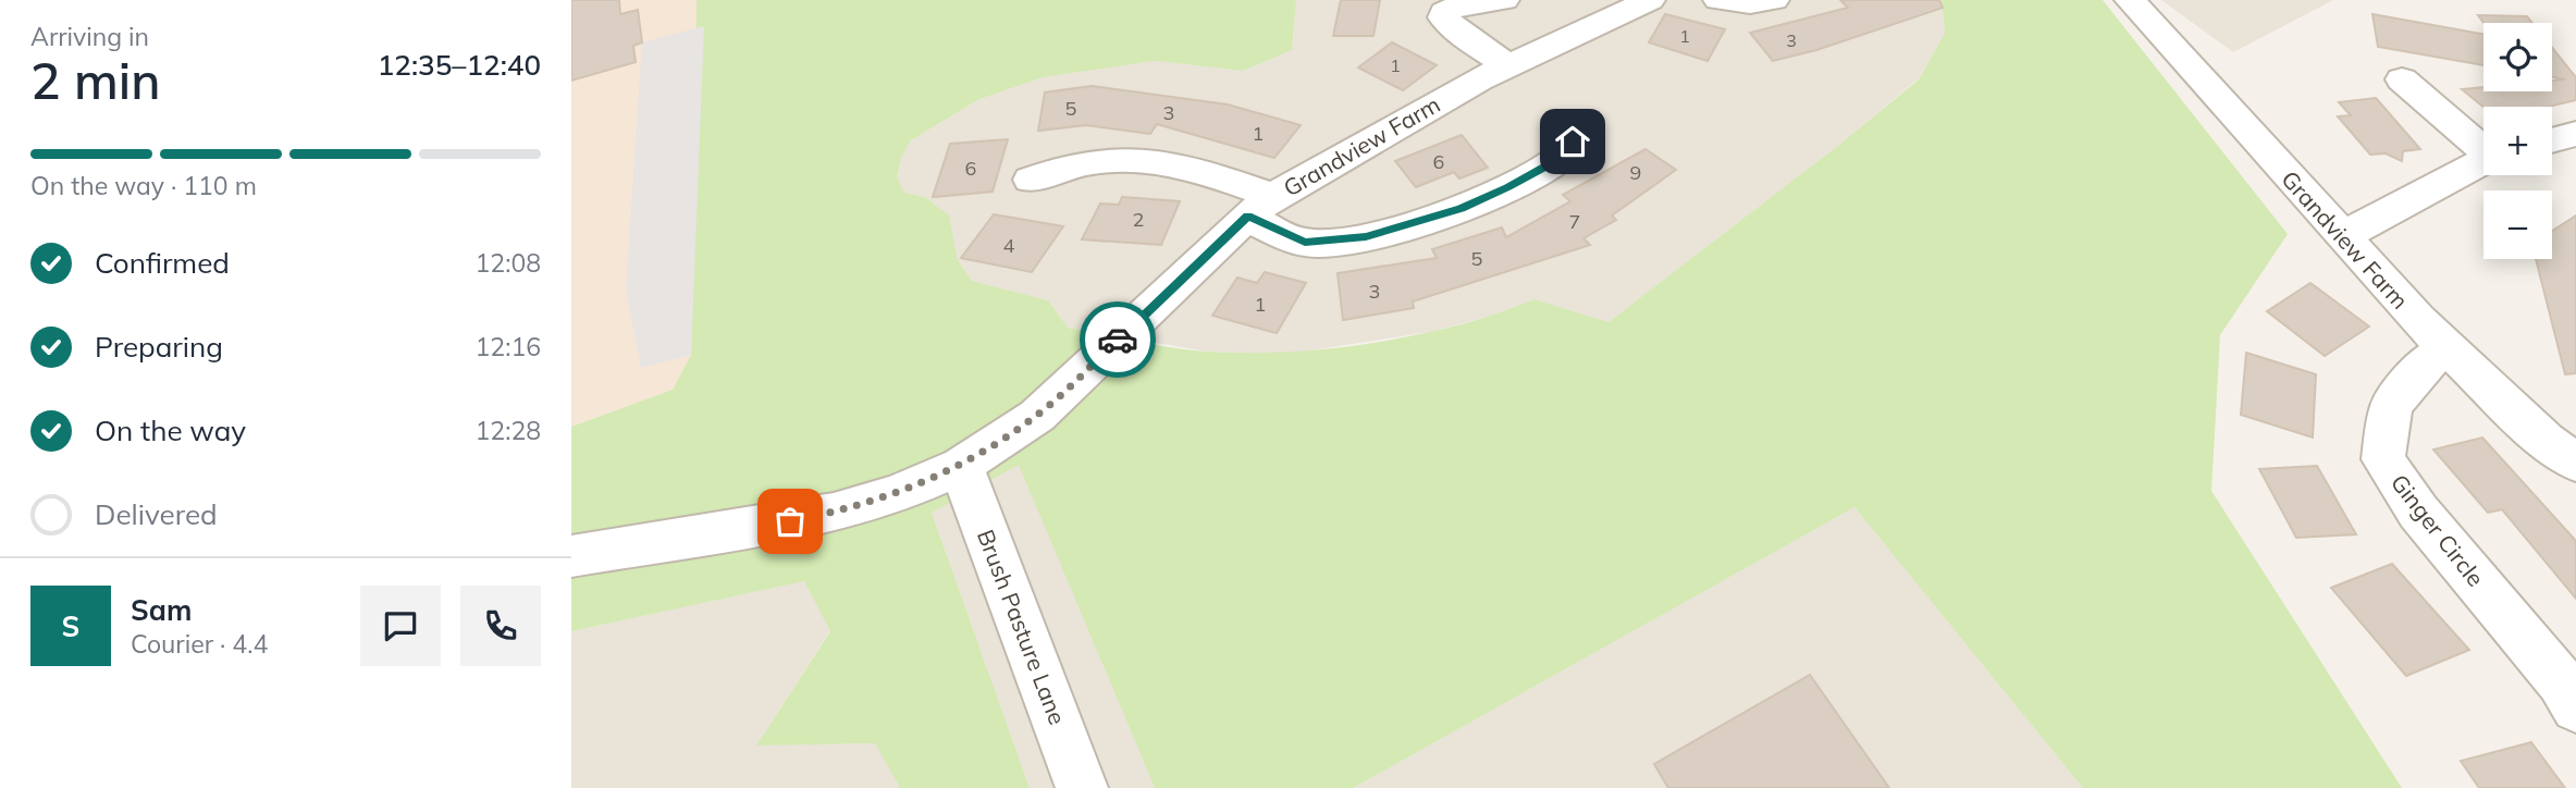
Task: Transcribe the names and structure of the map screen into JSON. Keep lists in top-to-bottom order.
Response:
{
  "streets": {
    "street": ["Grandview Farm", "Ginger Circle", "Brush Pasture Lane"]
  },
  "crossings": [
    ["Grandview Farm", "Ginger Circle"],
    ["Grandview Farm", "Brush Pasture Lane"]
  ],
  "house_numbers": [
    "1",
    "3",
    "1",
    "5",
    "3",
    "1",
    "6",
    "6",
    "9",
    "2",
    "7",
    "4",
    "5",
    "3",
    "1"
  ],
  "page": {
    "heading": ["2 min", "Arriving in", "12:35–12:40"],
    "panel": ["Sam", "Courier · 4.4"],
    "map_buttons": ["+", "−"],
    "bar": "On the way · 110 m",
    "list": [
      ["Confirmed", "12:08"],
      ["Preparing", "12:16"],
      ["On the way", "12:28"],
      "Delivered"
    ],
    "round": "S"
  }
}
